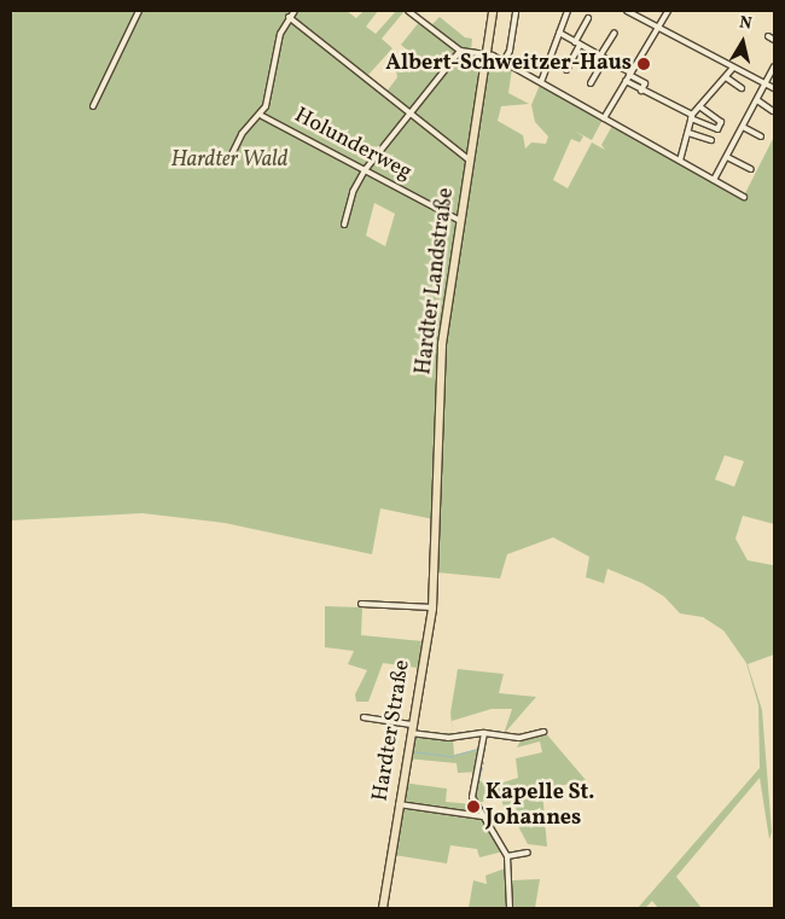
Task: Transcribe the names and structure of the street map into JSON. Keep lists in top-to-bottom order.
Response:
{
  "streets": {
    "main road": ["Hardter Landstraße", "Hardter Straße"],
    "street": ["Holunderweg"]
  },
  "crossings": [
    ["Holunderweg", "Hardter Landstraße"],
    ["Hardter Landstraße", "Hardter Straße"]
  ],
  "parks": ["Hardter Wald"],
  "places": ["Albert-Schweitzer-Haus", "Kapelle St. Johannes"],
  "north": "top"
}
